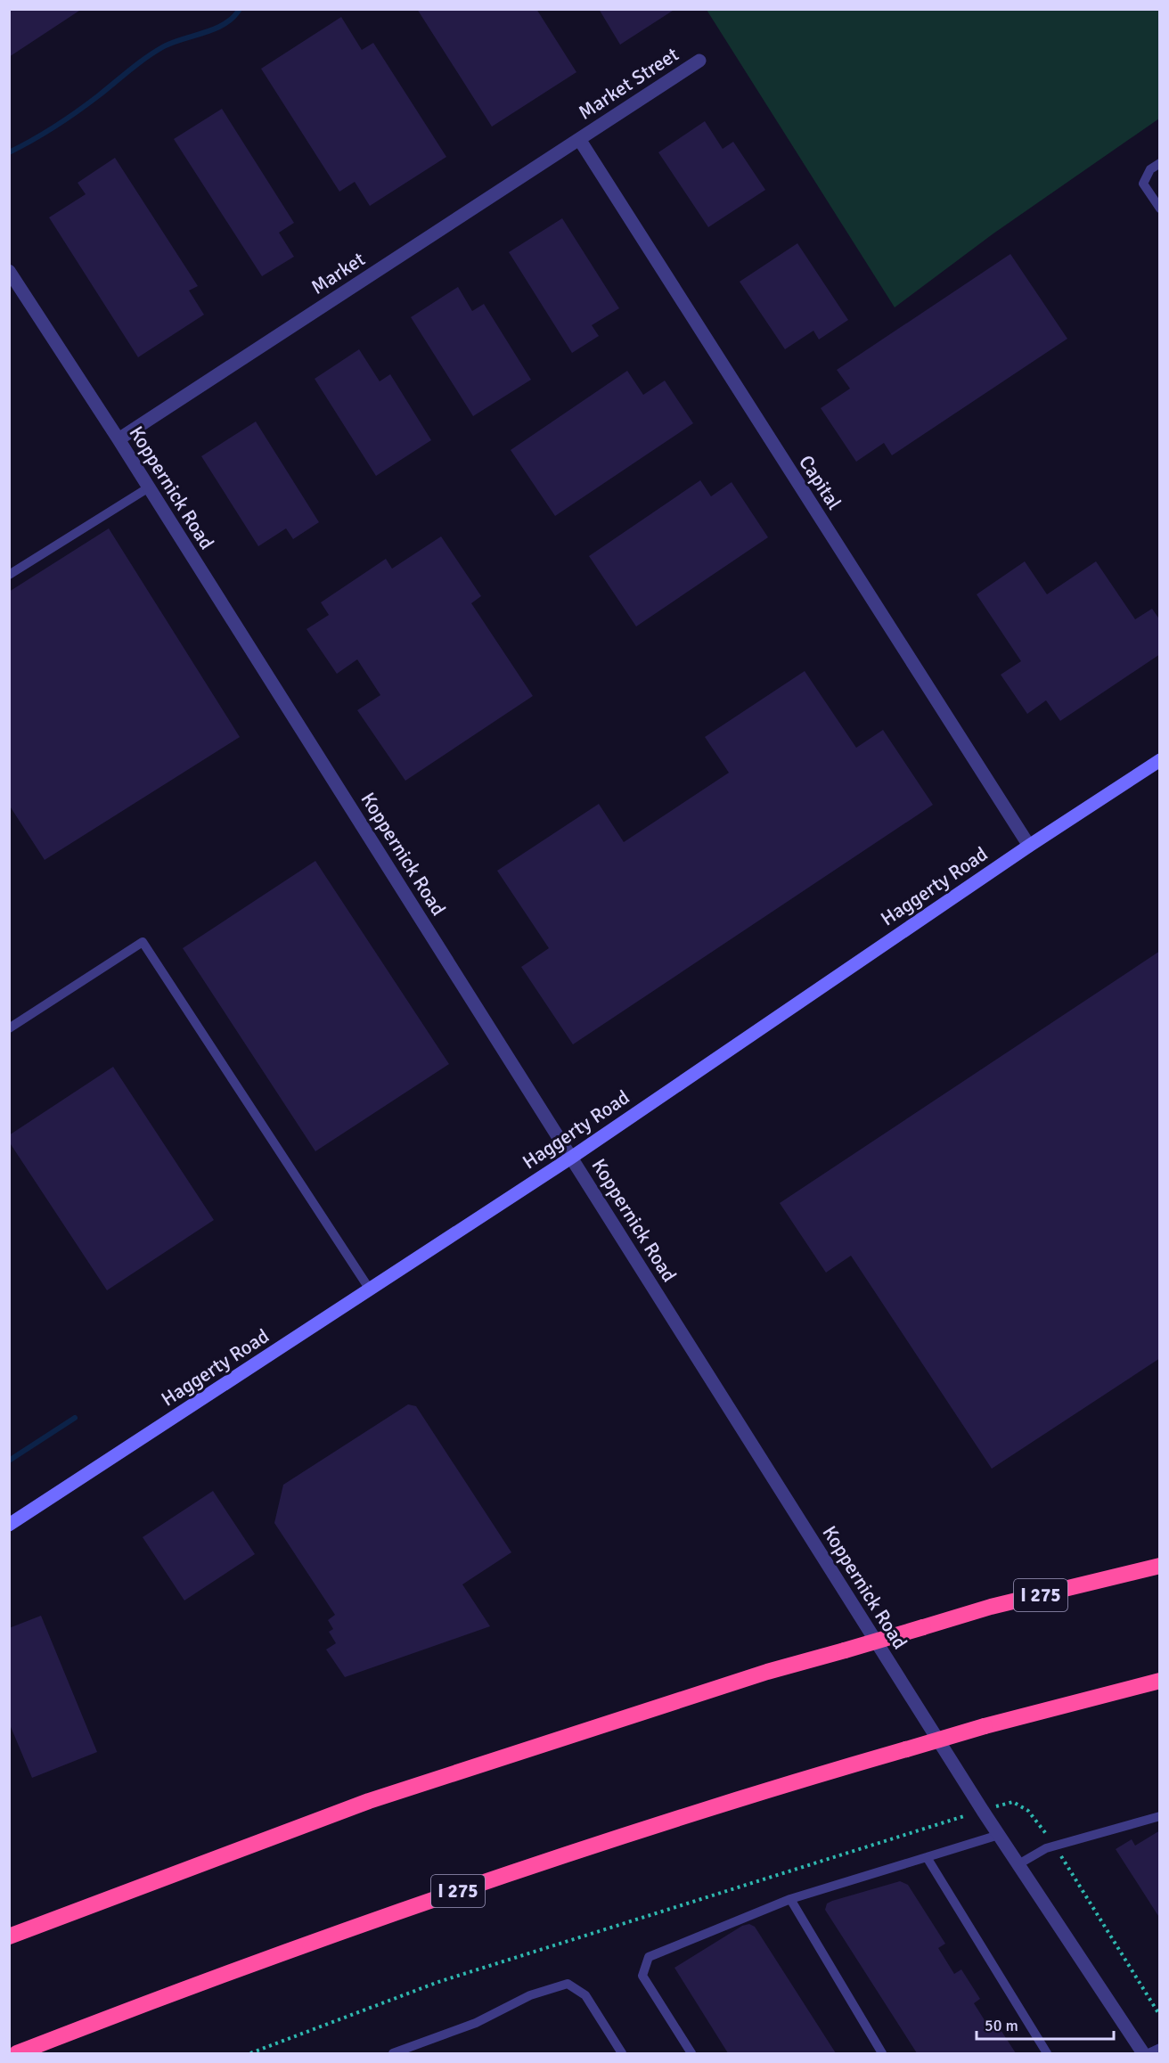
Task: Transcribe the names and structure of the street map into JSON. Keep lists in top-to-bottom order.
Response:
{
  "streets": {
    "highway": ["I 275"],
    "main road": ["Haggerty Road"],
    "street": [
      "Market Street",
      "Market",
      "Capital",
      "Koppernick Road"
    ]
  },
  "crossings": [
    ["Market Street", "Market"],
    ["Market Street", "Capital"],
    ["Market", "Capital"],
    ["Market", "Koppernick Road"],
    ["Capital", "Haggerty Road"],
    ["Koppernick Road", "Haggerty Road"]
  ],
  "scale_bar": "50 m"
}
